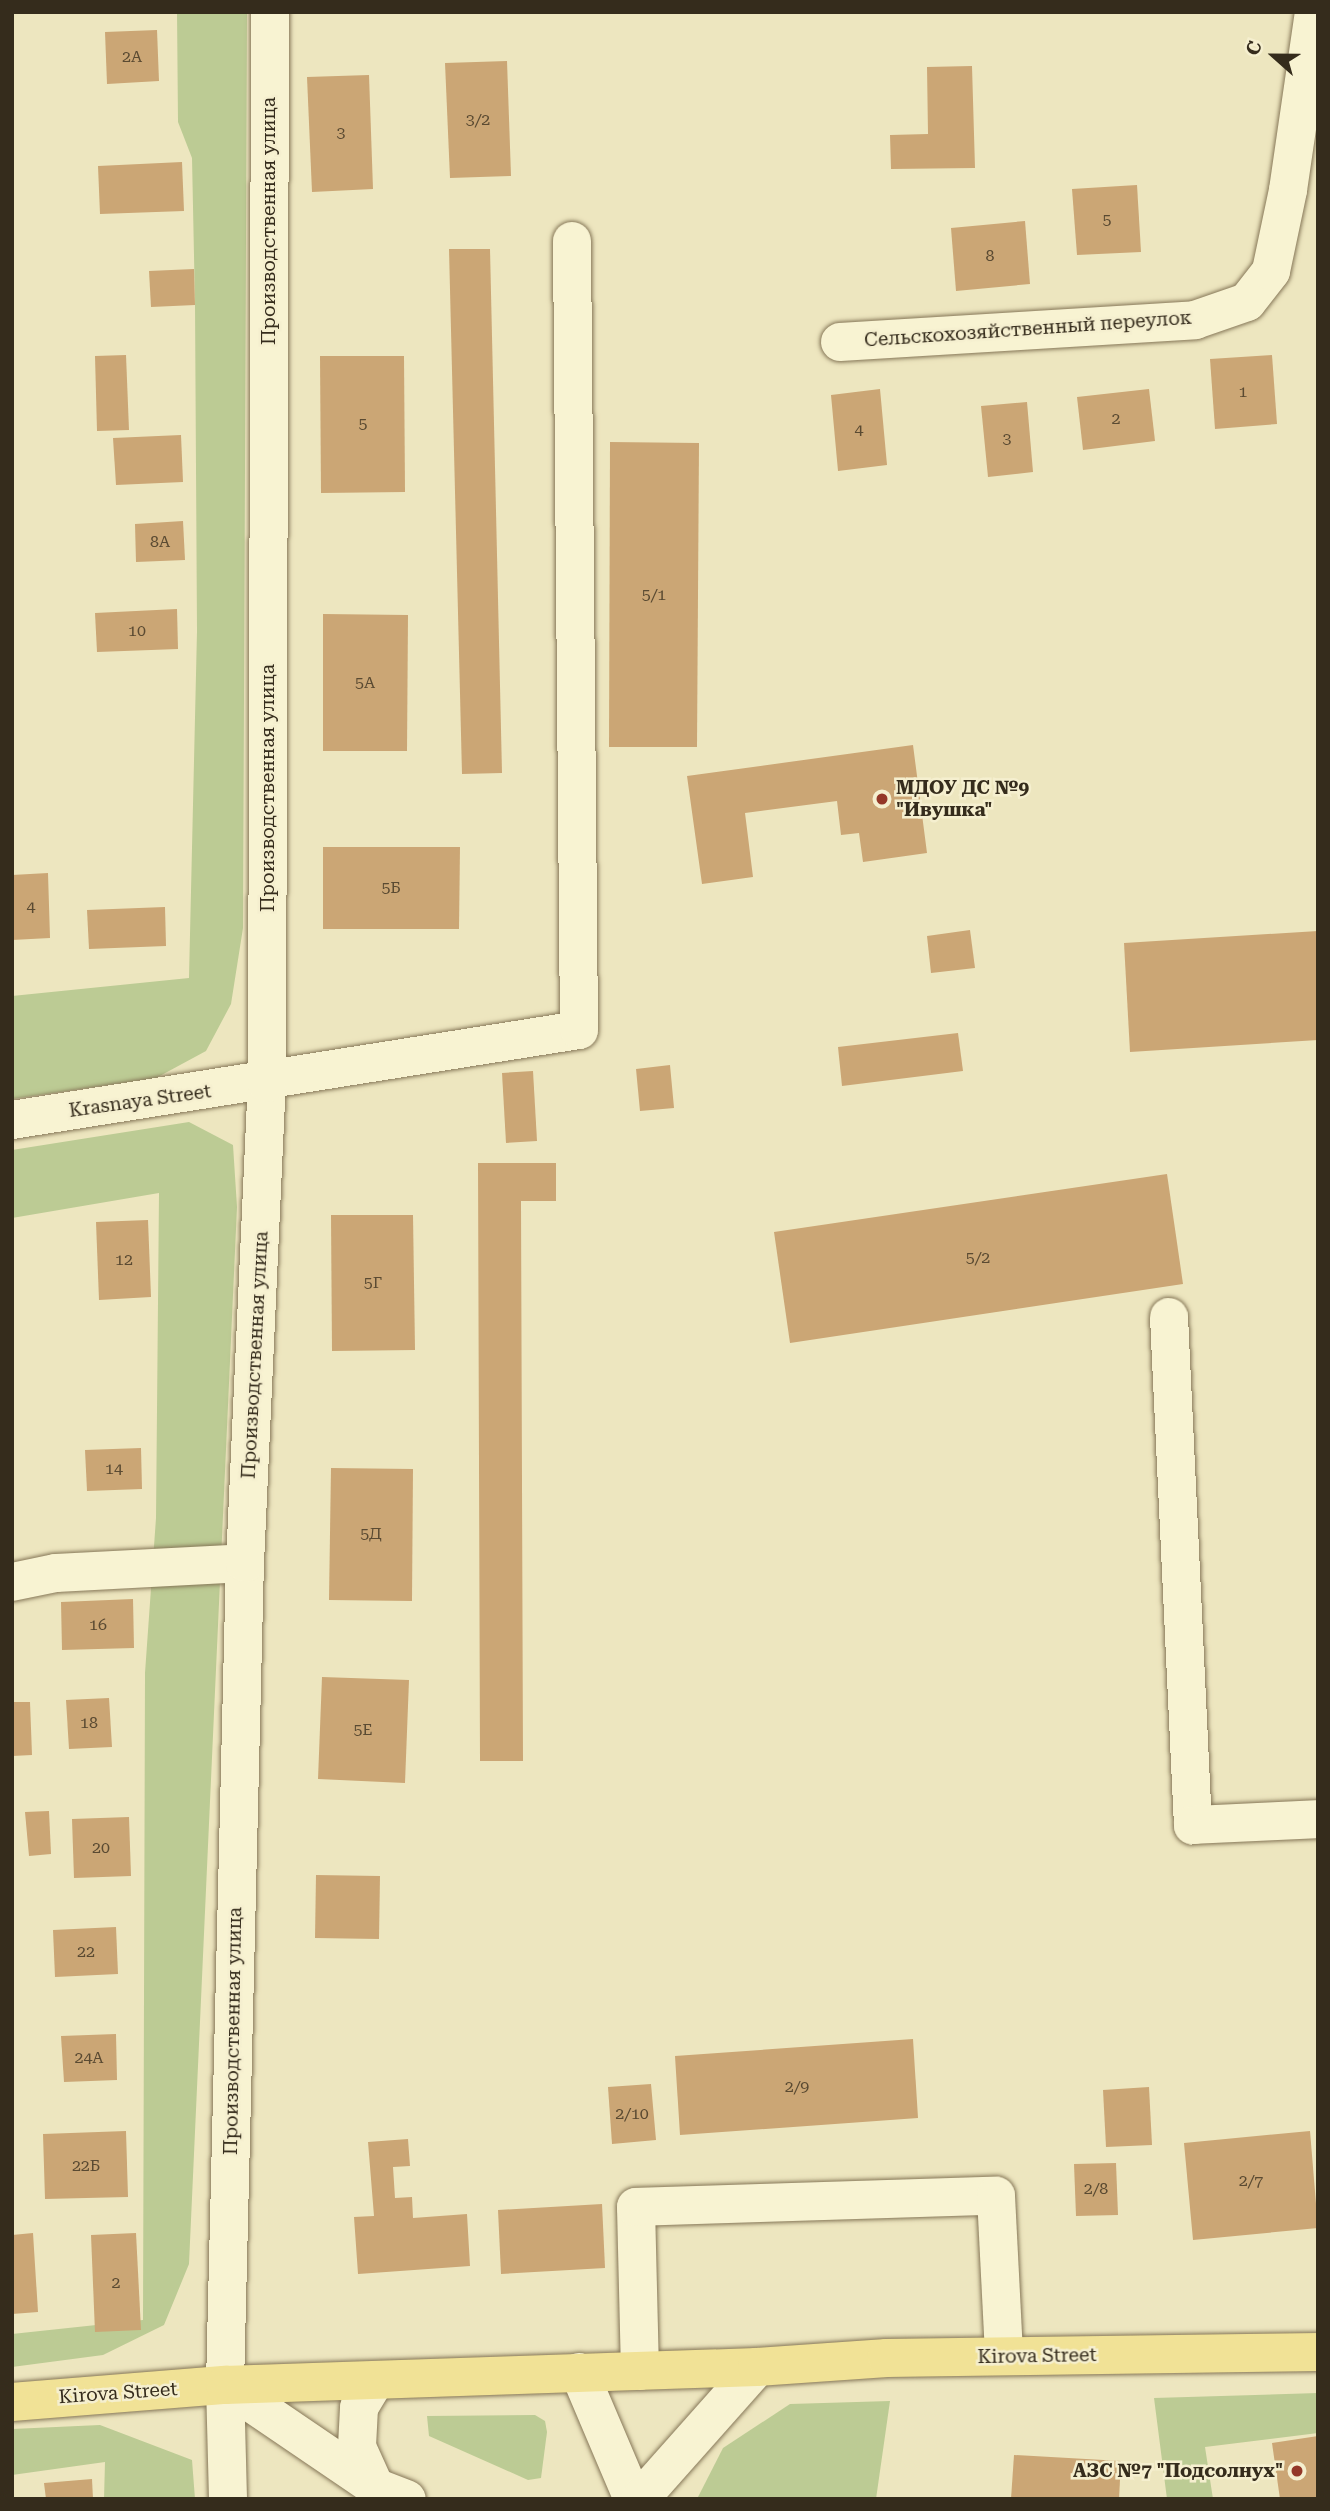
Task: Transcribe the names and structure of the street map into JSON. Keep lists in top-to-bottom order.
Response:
{
  "streets": {
    "main road": ["Kirova Street"],
    "street": ["Производственная улица", "Сельскохозяйственный переулок", "Krasnaya Street"]
  },
  "crossings": [
    ["Производственная улица", "Krasnaya Street"],
    ["Производственная улица", "Kirova Street"]
  ],
  "places": ["МДОУ ДС №9 \"Ивушка\"", "АЗС №7 \"Подсолнух\""],
  "house_numbers": [
    "2А",
    "3/2",
    "3",
    "5",
    "8",
    "1",
    "2",
    "5",
    "4",
    "3",
    "8А",
    "5/1",
    "10",
    "5А",
    "5Б",
    "4",
    "5/2",
    "12",
    "5Г",
    "14",
    "5Д",
    "16",
    "18",
    "5Е",
    "20",
    "22",
    "24А",
    "2/9",
    "2/10",
    "22Б",
    "2/7",
    "2/8",
    "2"
  ],
  "north": "left"
}
